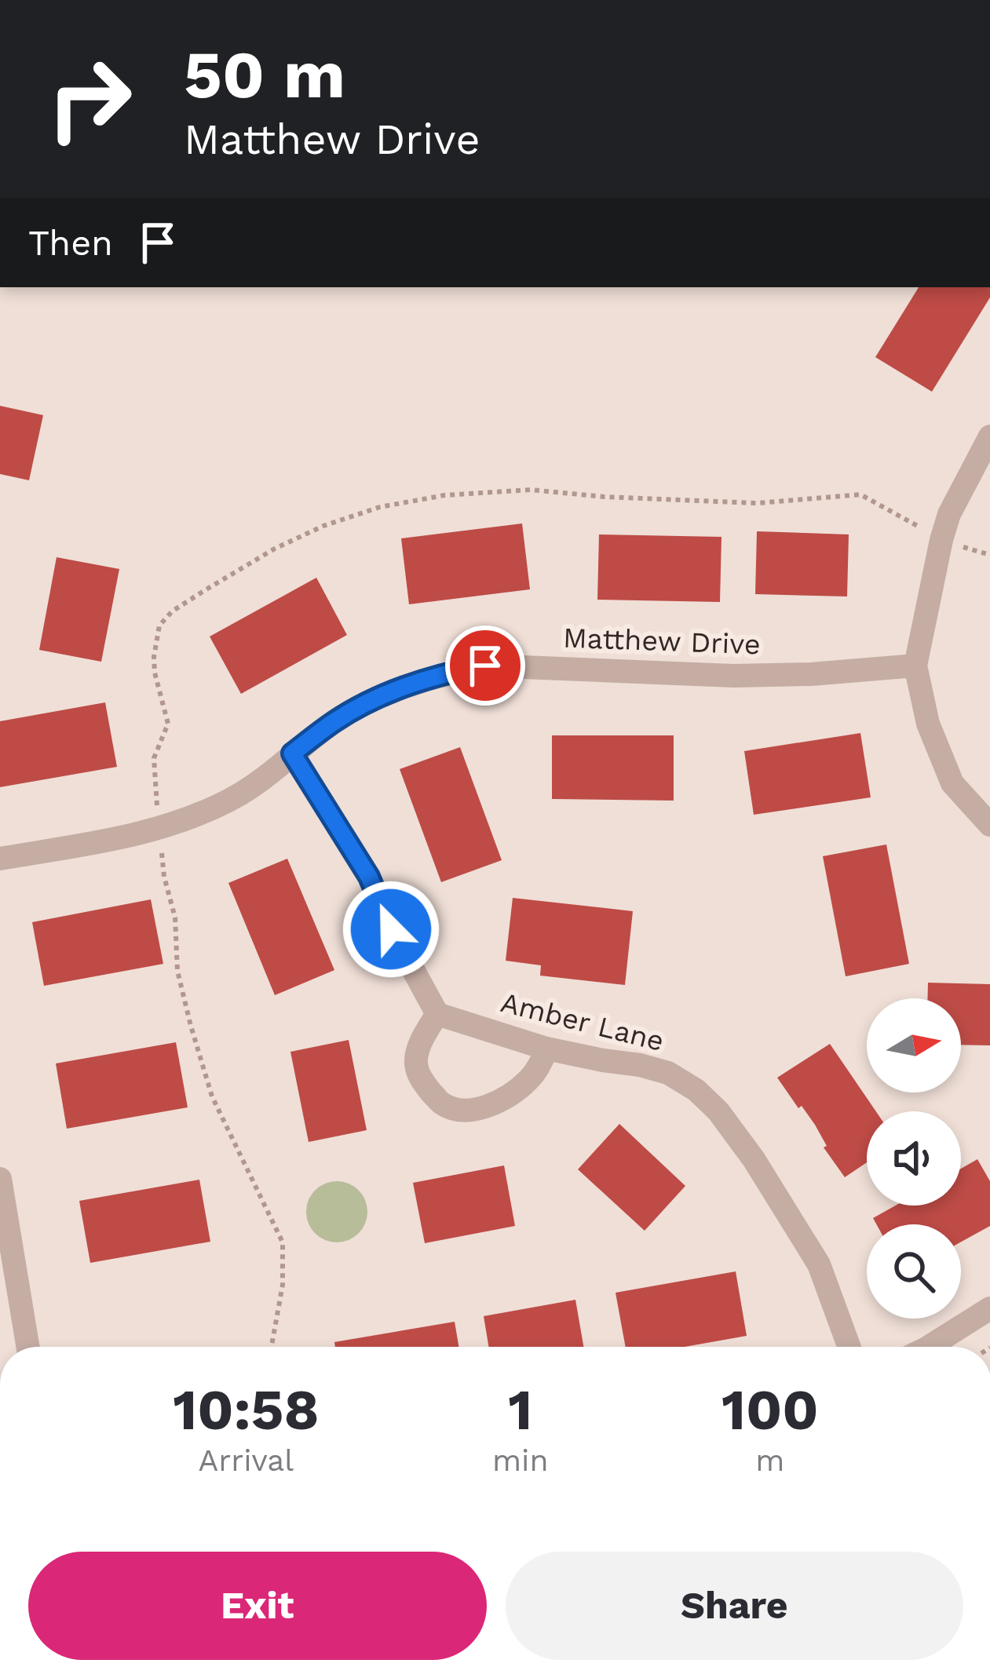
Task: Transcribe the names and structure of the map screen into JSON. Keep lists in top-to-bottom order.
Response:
{
  "streets": {
    "street": ["Matthew Drive", "Amber Lane"]
  },
  "north": "right",
  "page": {
    "turn": ["50 m", "Matthew Drive"],
    "then": "Then",
    "eta": [
      "10:58",
      "Arrival",
      "1",
      "min",
      "100",
      "m"
    ],
    "buttons": ["Exit", "Share"]
  }
}
